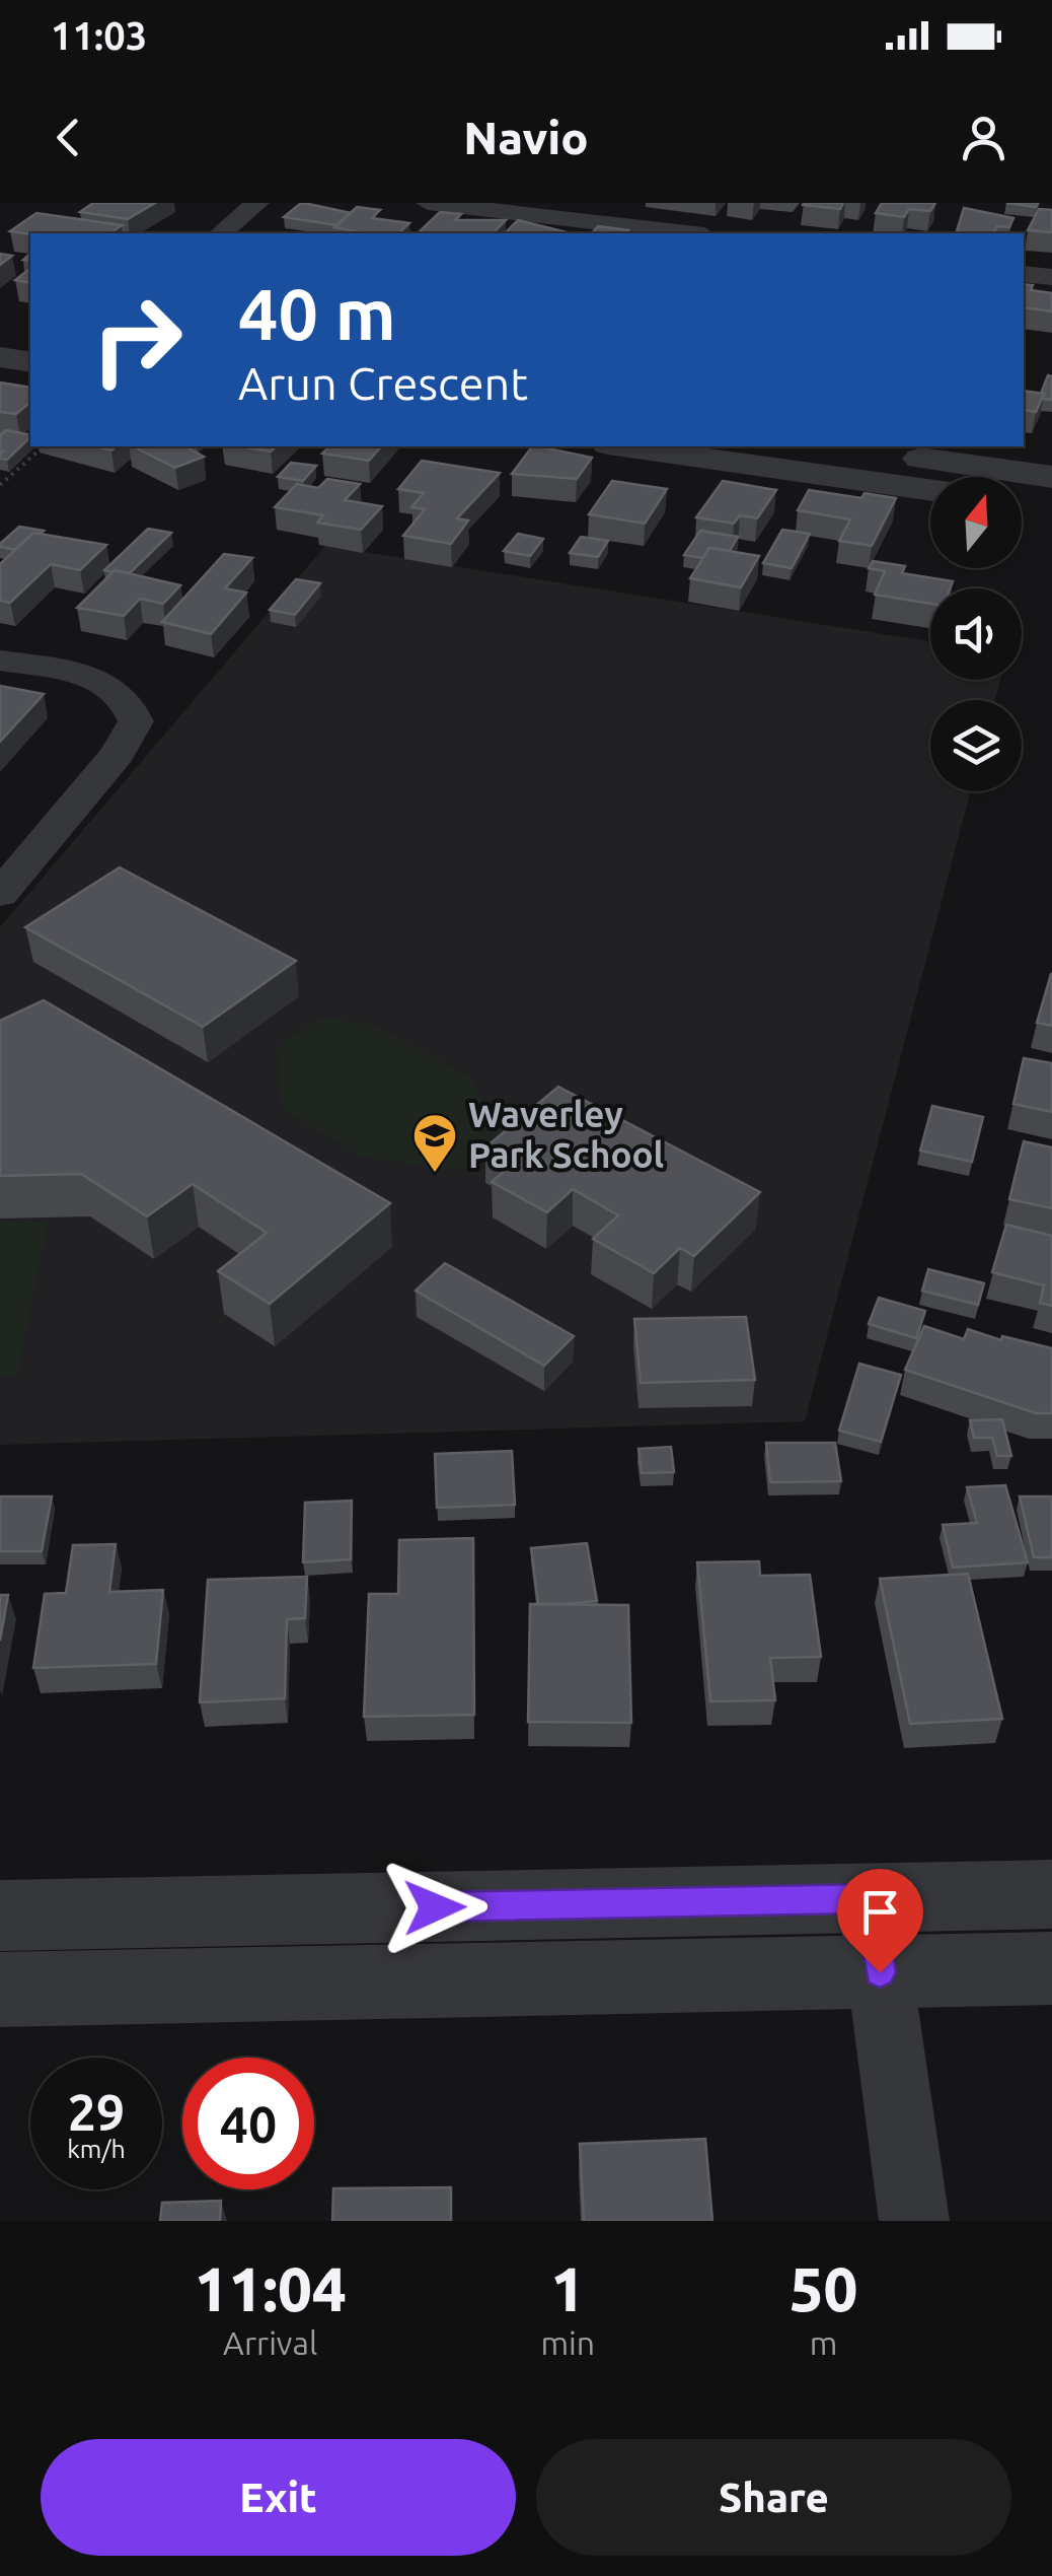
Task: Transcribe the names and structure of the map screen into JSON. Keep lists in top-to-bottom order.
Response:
{
  "places": {
    "school or university": ["Waverley Park School"]
  },
  "north": "top",
  "page": {
    "status": "11:03",
    "header": "Navio",
    "turn": ["40 m", "Arun Crescent"],
    "speed": "29 km/h",
    "limit": "40",
    "eta": [
      "11:04",
      "Arrival",
      "1",
      "min",
      "50",
      "m"
    ],
    "buttons": ["Exit", "Share"]
  }
}
